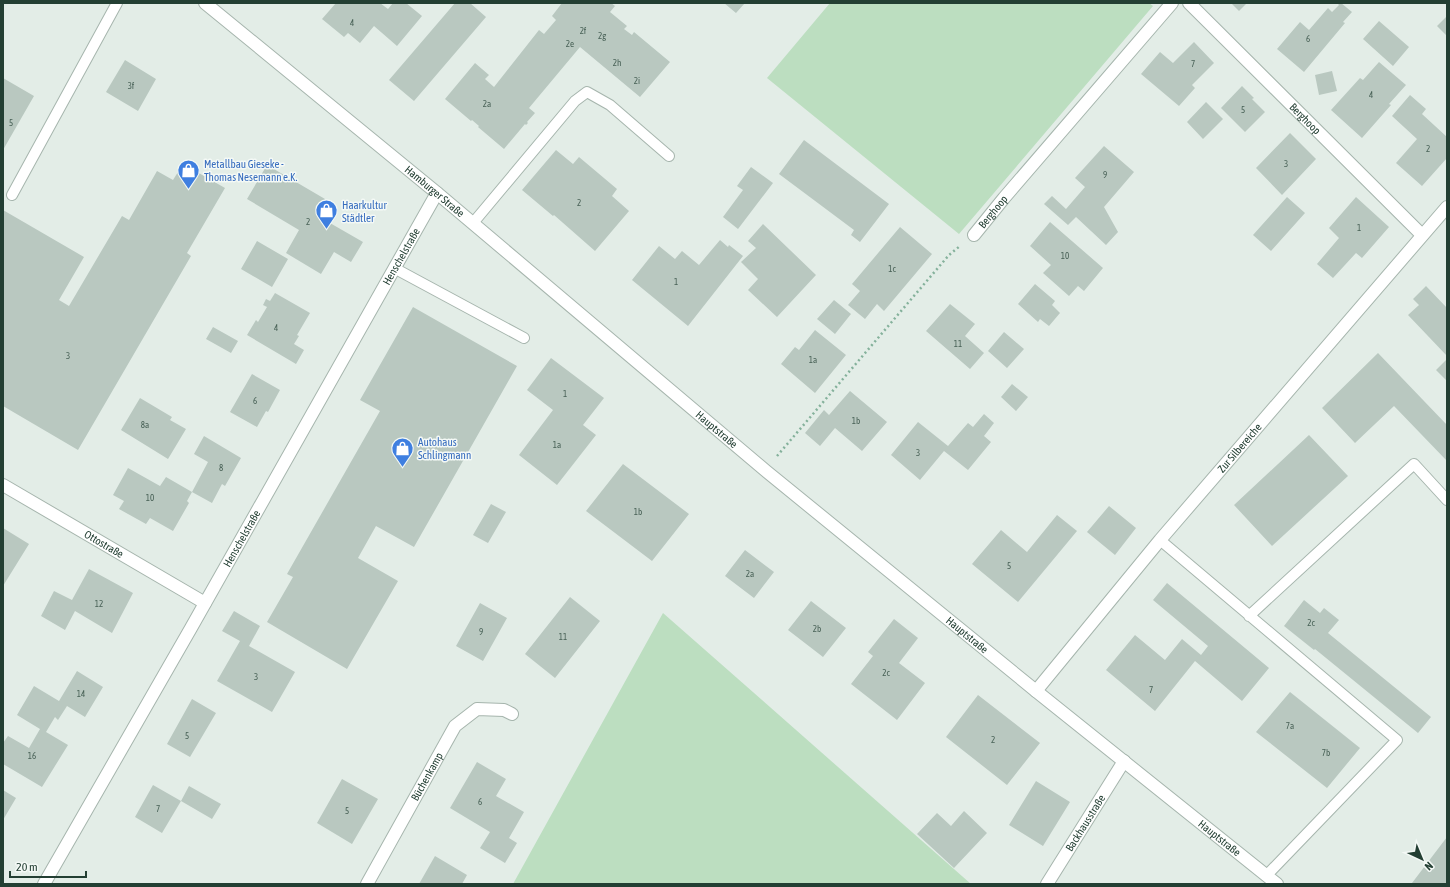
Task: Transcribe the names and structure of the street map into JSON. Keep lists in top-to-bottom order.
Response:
{
  "streets": {
    "street": [
      "Berghoop",
      "Hamburger Straße",
      "Henschelstraße",
      "Hauptstraße",
      "Zur Silbereiche",
      "Ottostraße",
      "Büchenkamp",
      "Backhausstraße"
    ]
  },
  "crossings": [
    ["Berghoop", "Zur Silbereiche"],
    ["Hamburger Straße", "Henschelstraße"],
    ["Hamburger Straße", "Hauptstraße"],
    ["Henschelstraße", "Ottostraße"],
    ["Hauptstraße", "Zur Silbereiche"],
    ["Hauptstraße", "Backhausstraße"]
  ],
  "places": {
    "shop": ["Metallbau Gieseke - Thomas Nesemann e.K.", "Haarkultur Städtler", "Autohaus Schlingmann"]
  },
  "house_numbers": [
    "4",
    "2f",
    "2g",
    "6",
    "2e",
    "2h",
    "7",
    "2i",
    "3f",
    "4",
    "2a",
    "5",
    "5",
    "2",
    "3",
    "9",
    "2",
    "2",
    "1",
    "10",
    "1c",
    "1",
    "4",
    "11",
    "3",
    "1a",
    "1",
    "6",
    "1b",
    "8a",
    "1a",
    "3",
    "8",
    "10",
    "1b",
    "5",
    "2a",
    "12",
    "2c",
    "2b",
    "9",
    "11",
    "2c",
    "3",
    "7",
    "14",
    "7a",
    "5",
    "2",
    "7b",
    "16",
    "6",
    "7",
    "5"
  ],
  "scale_bar": "20 m",
  "north": "bottom right"
}
